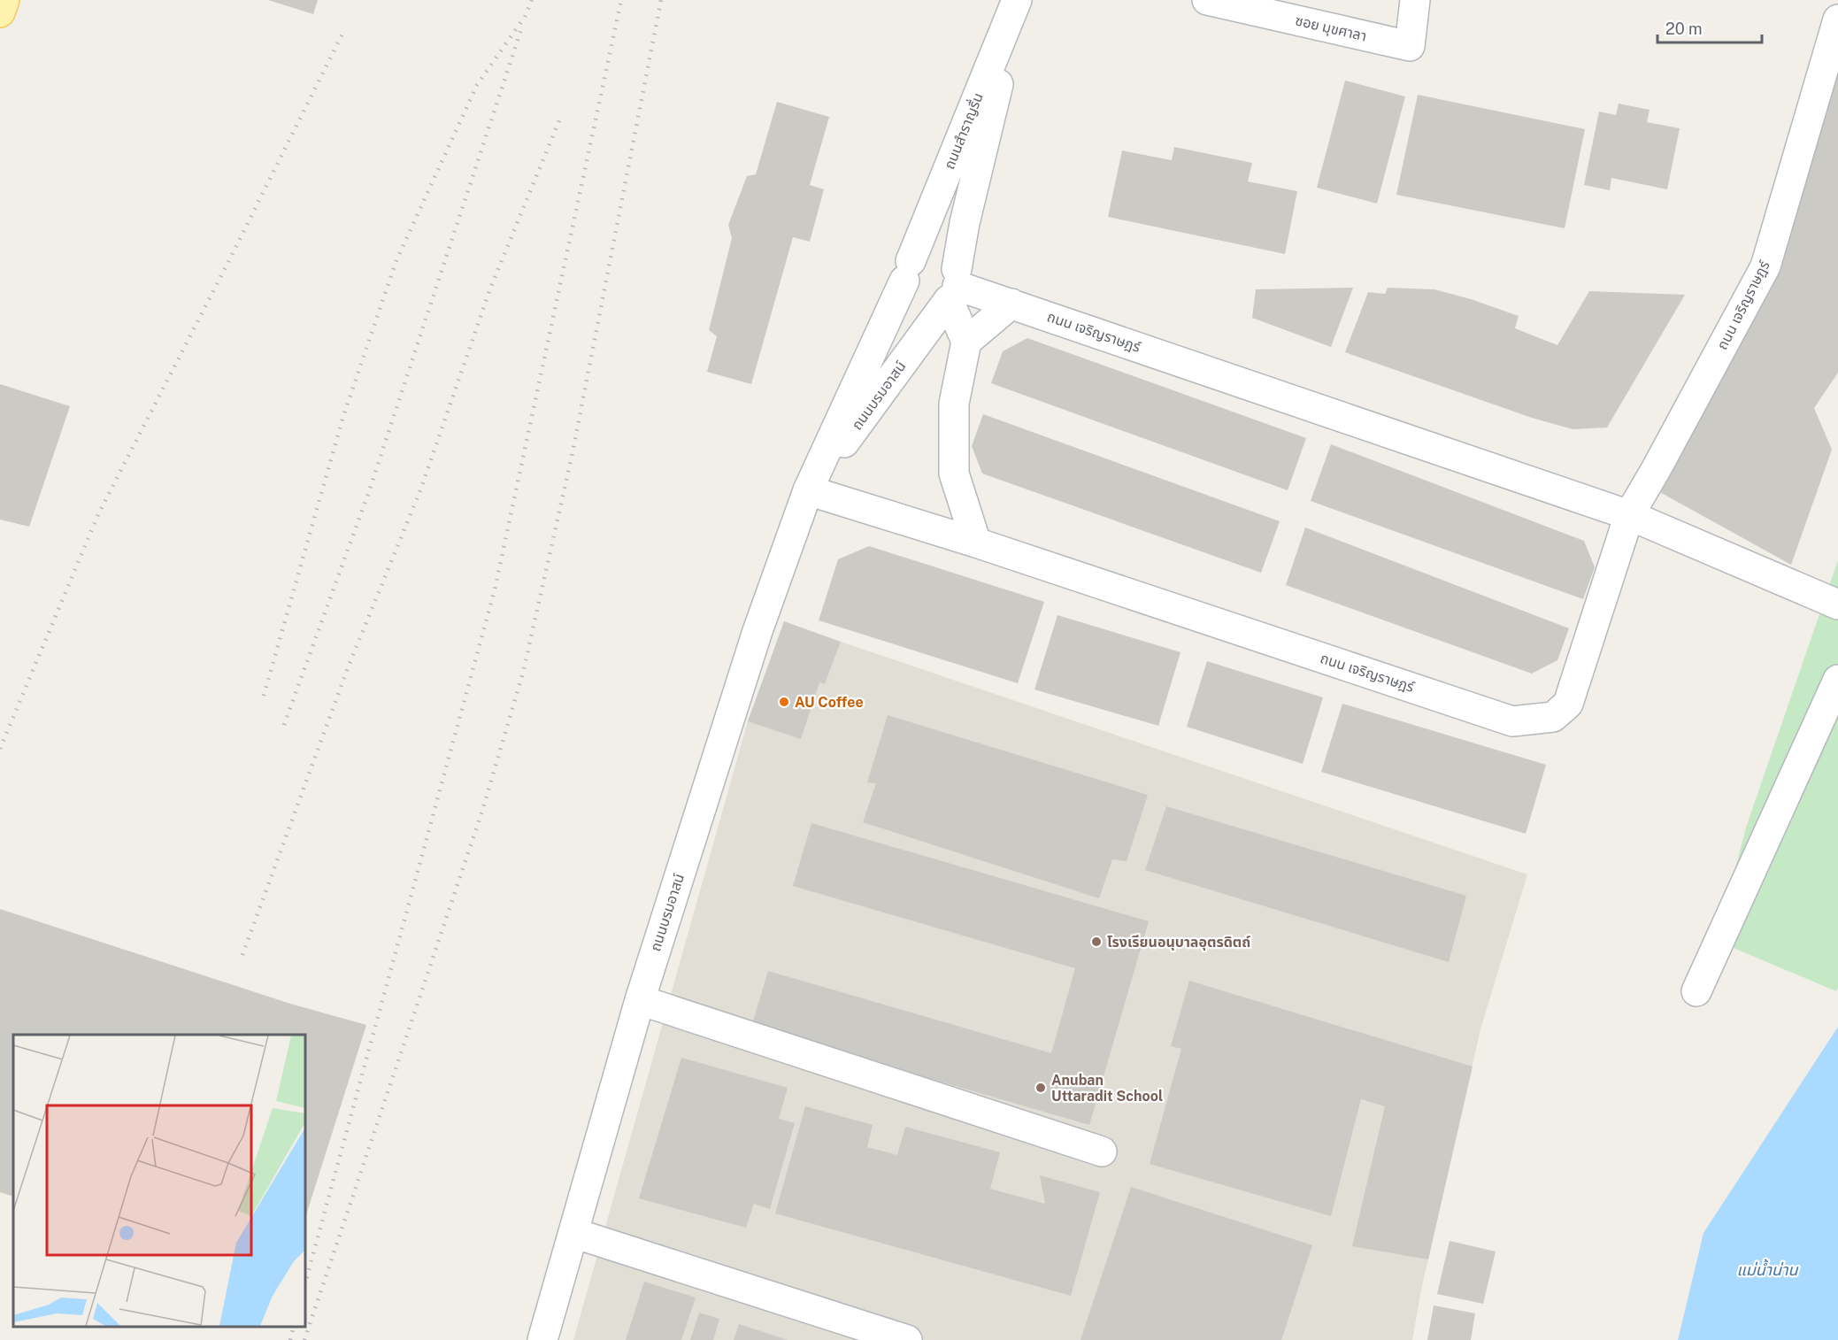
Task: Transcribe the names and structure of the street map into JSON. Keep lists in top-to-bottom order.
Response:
{
  "streets": {
    "street": [
      "ซอย มุขศาลา",
      "ถนนสำราญรื่น",
      "ถนน เจริญราษฎร์",
      "ถนนบรมอาสน์"
    ]
  },
  "crossings": [
    ["ถนนสำราญรื่น", "ถนน เจริญราษฎร์"],
    ["ถนนสำราญรื่น", "ถนนบรมอาสน์"],
    ["ถนน เจริญราษฎร์", "ถนนบรมอาสน์"]
  ],
  "water": ["แม่น้ำน่าน"],
  "places": ["AU Coffee", "โรงเรียนอนุบาลอุตรดิตถ์", "Anuban Uttaradit School"],
  "scale_bar": "20 m"
}
